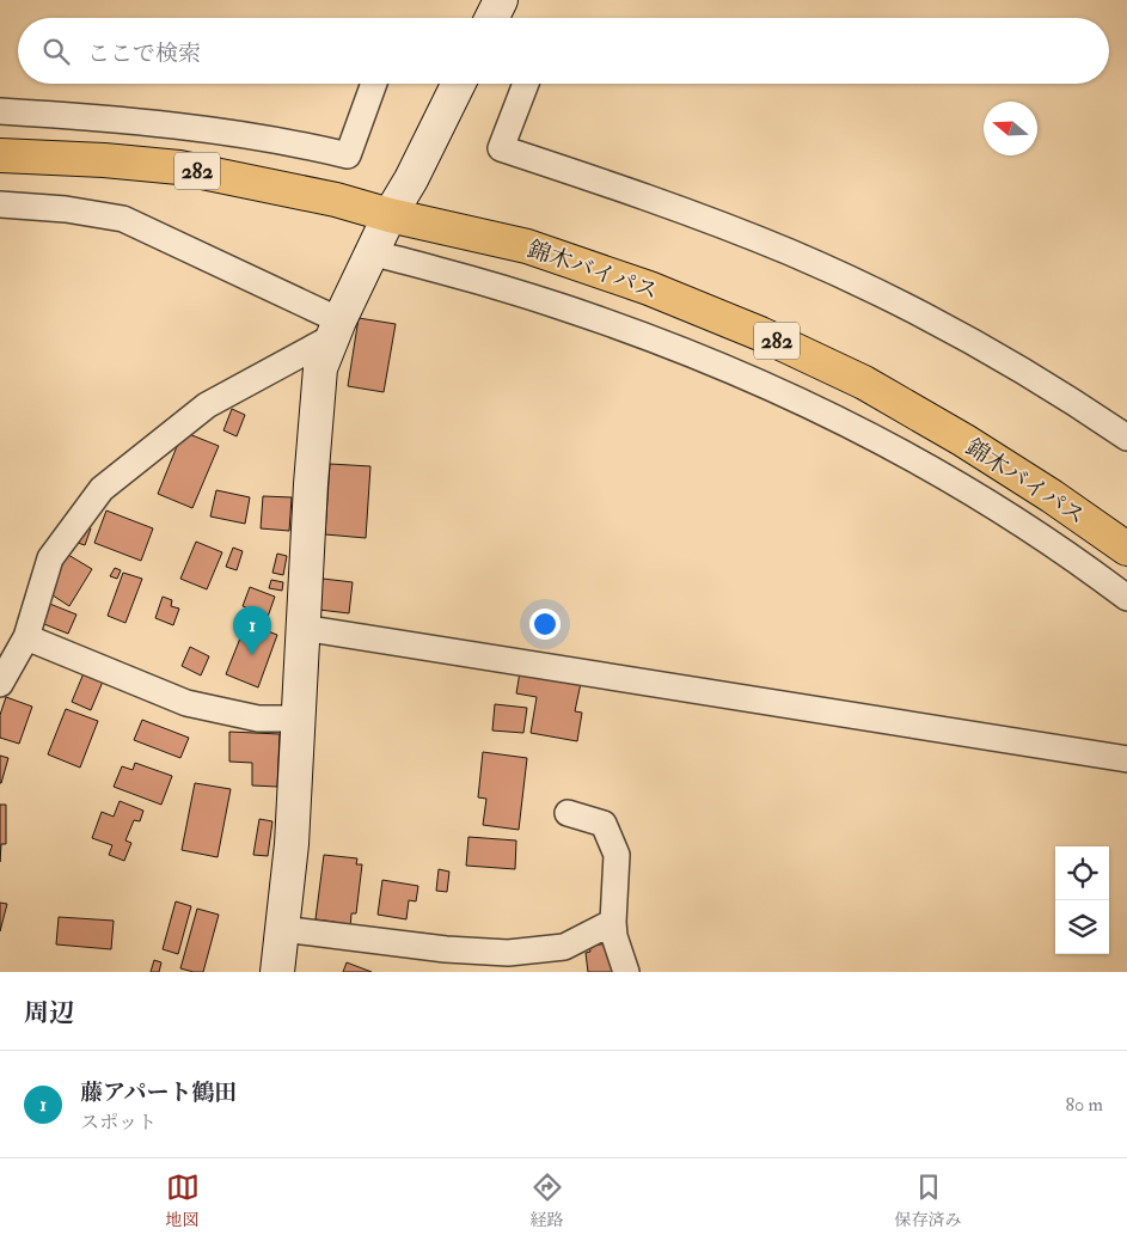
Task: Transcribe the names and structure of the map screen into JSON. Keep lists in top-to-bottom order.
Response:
{
  "streets": {
    "highway": ["282", "錦木バイパス"]
  },
  "north": "left",
  "page": {
    "search": "ここで検索",
    "pins": "1",
    "heading": "周辺",
    "list": [
      {
        "mark": "1",
        "name": "藤アパート鶴田",
        "note": "スポット",
        "value": "80 m"
      }
    ],
    "nav": ["地図", "経路", "保存済み"]
  }
}
